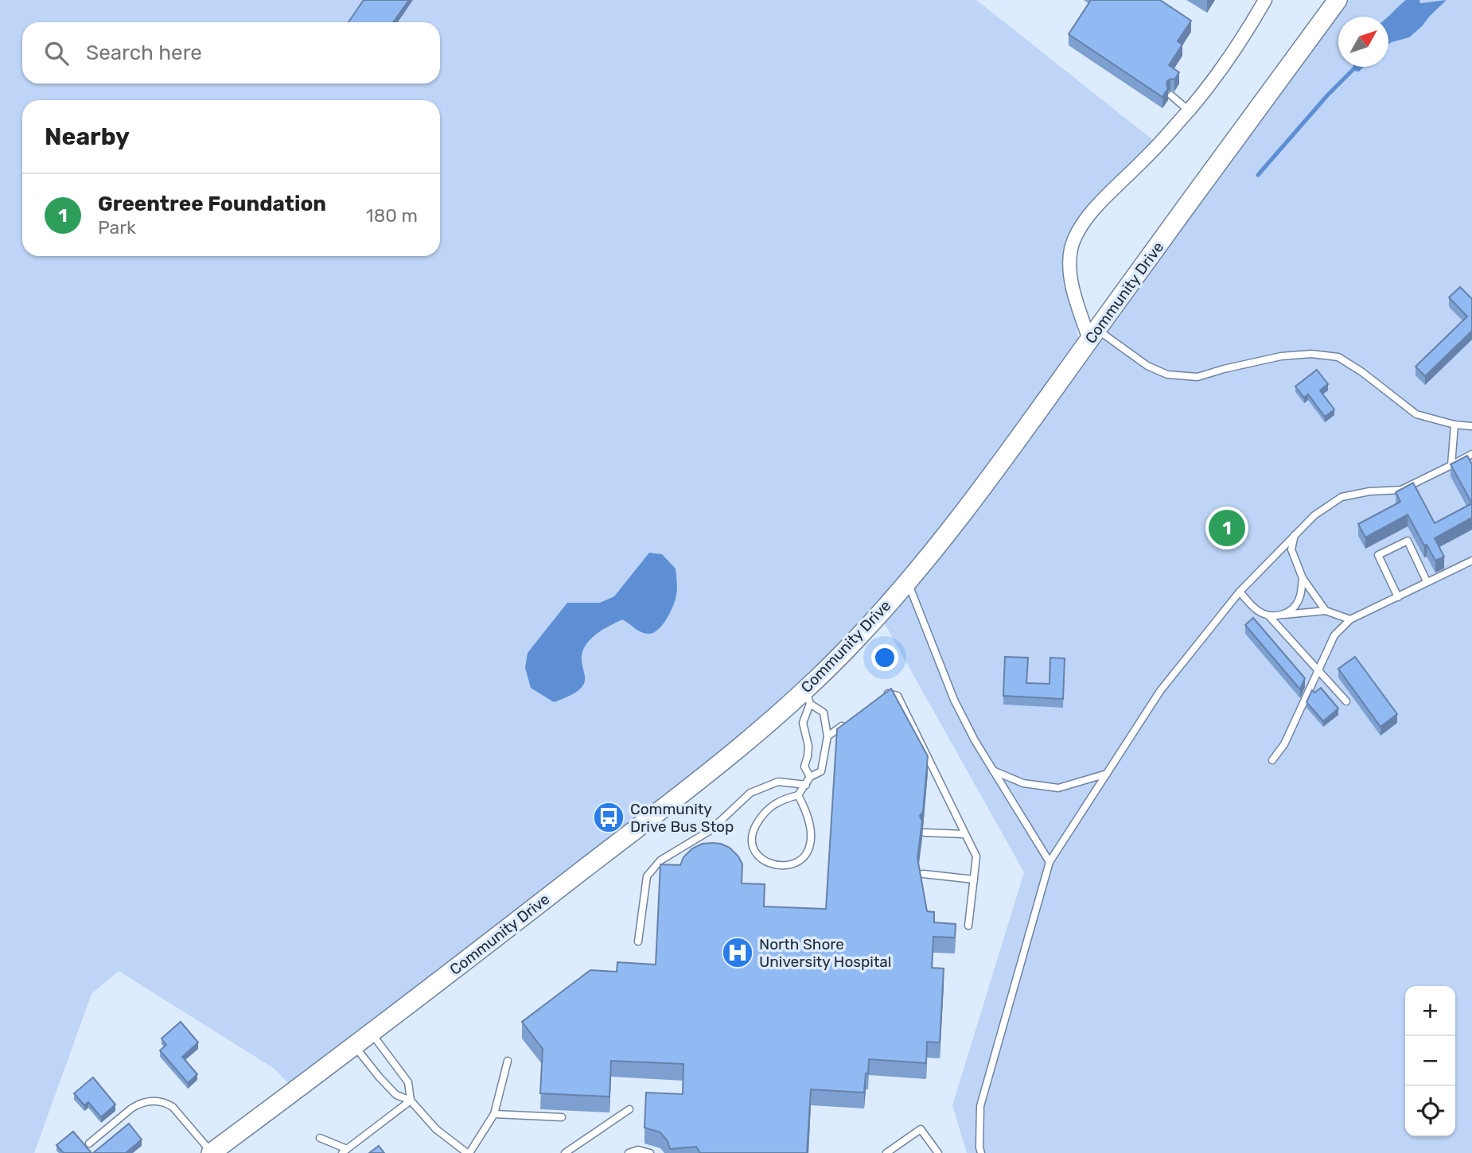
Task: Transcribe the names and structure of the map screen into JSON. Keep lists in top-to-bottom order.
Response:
{
  "streets": {
    "main road": ["Community Drive"]
  },
  "places": {
    "bus stop": ["Community Drive Bus Stop"],
    "hospital": ["North Shore University Hospital"]
  },
  "north": "top right",
  "page": {
    "search": "Search here",
    "heading": "Nearby",
    "list": [
      {
        "mark": "1",
        "name": "Greentree Foundation",
        "note": "Park",
        "value": "180 m"
      }
    ],
    "pins": "1",
    "map_buttons": ["+", "−"]
  }
}
